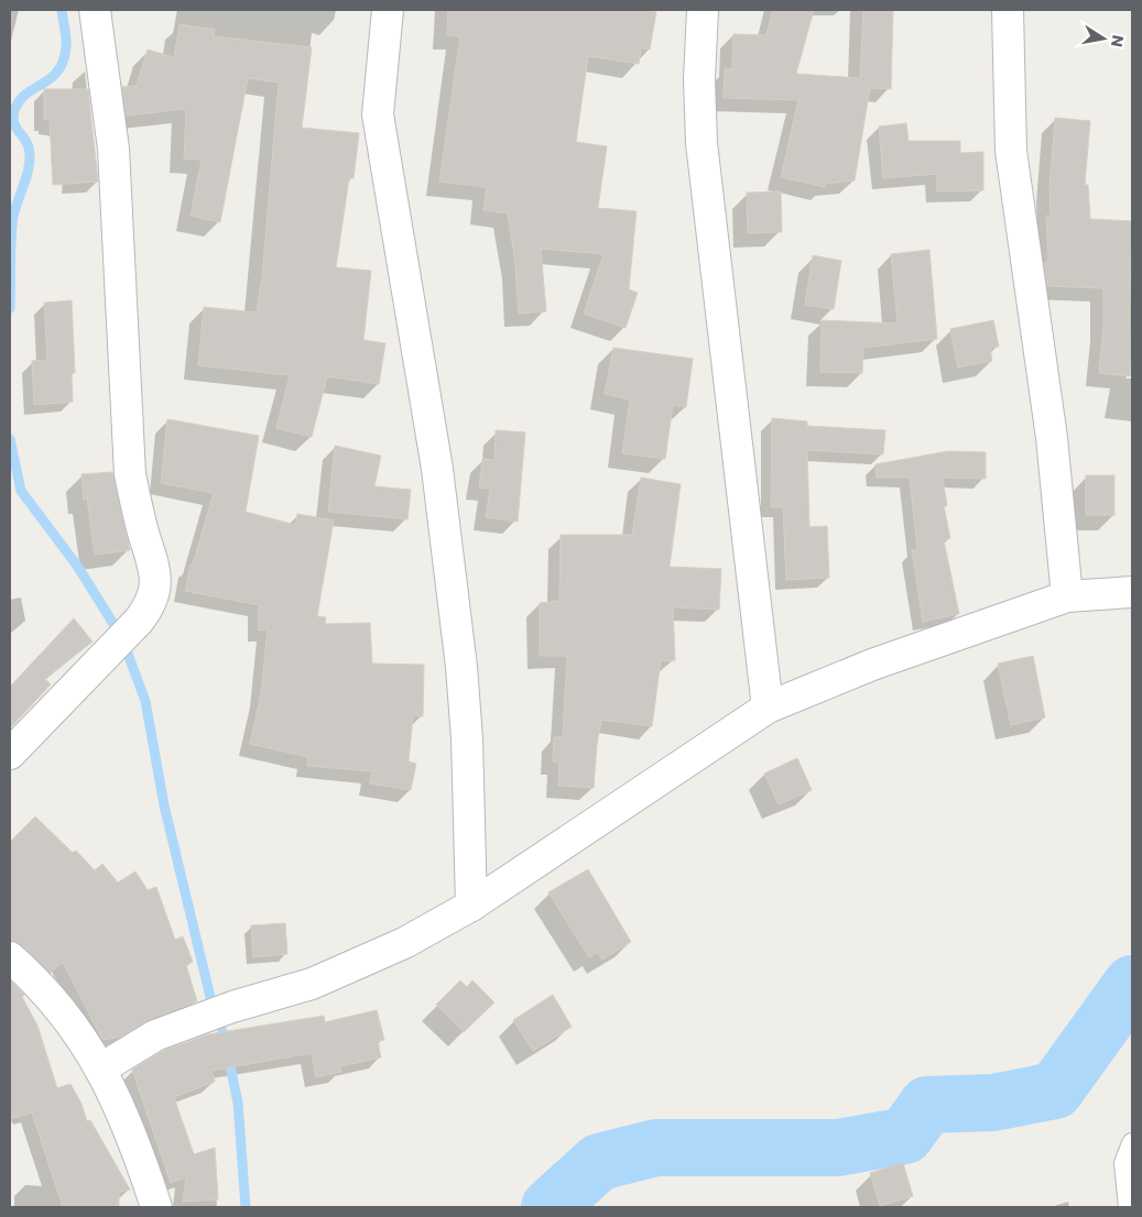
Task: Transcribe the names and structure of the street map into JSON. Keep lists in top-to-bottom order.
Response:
{
  "north": "right"
}
